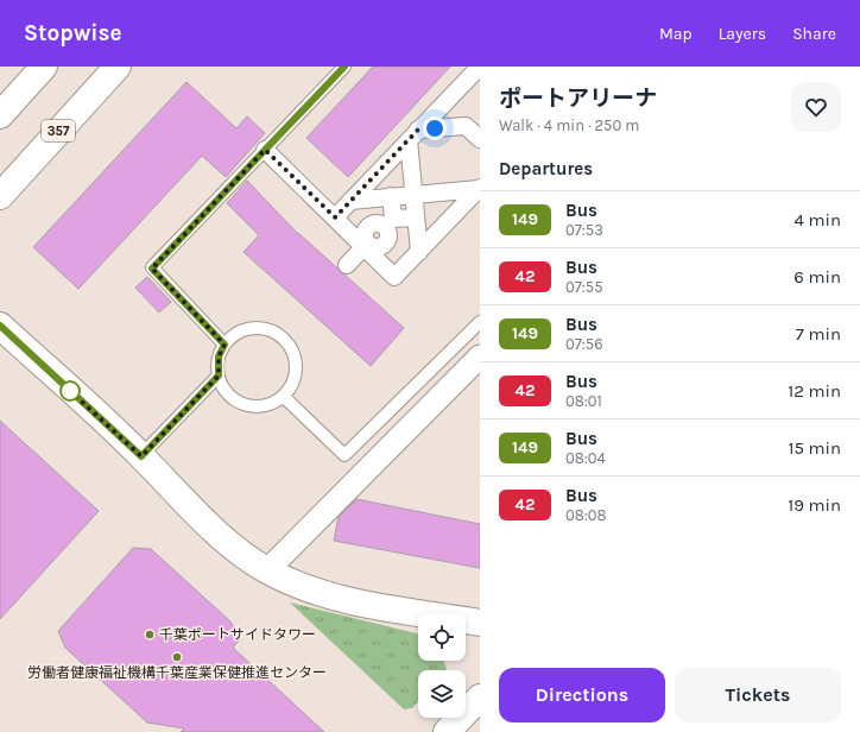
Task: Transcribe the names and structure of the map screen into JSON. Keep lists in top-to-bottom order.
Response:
{
  "streets": {
    "main road": ["357"]
  },
  "places": ["千葉ポートサイドタワー", "労働者健康福祉機構千葉産業保健推進センター"],
  "lines": ["bus line 149"],
  "page": {
    "header": "Stopwise",
    "nav": ["Map", "Layers", "Share"],
    "heading": [
      ["ポートアリーナ", "Walk · 4 min · 250 m"],
      "Departures"
    ],
    "list": [
      {
        "mark": "149",
        "name": "Bus",
        "note": "07:53",
        "value": "4 min"
      },
      {
        "mark": "42",
        "name": "Bus",
        "note": "07:55",
        "value": "6 min"
      },
      {
        "mark": "149",
        "name": "Bus",
        "note": "07:56",
        "value": "7 min"
      },
      {
        "mark": "42",
        "name": "Bus",
        "note": "08:01",
        "value": "12 min"
      },
      {
        "mark": "149",
        "name": "Bus",
        "note": "08:04",
        "value": "15 min"
      },
      {
        "mark": "42",
        "name": "Bus",
        "note": "08:08",
        "value": "19 min"
      }
    ],
    "buttons": ["Directions", "Tickets"]
  }
}
